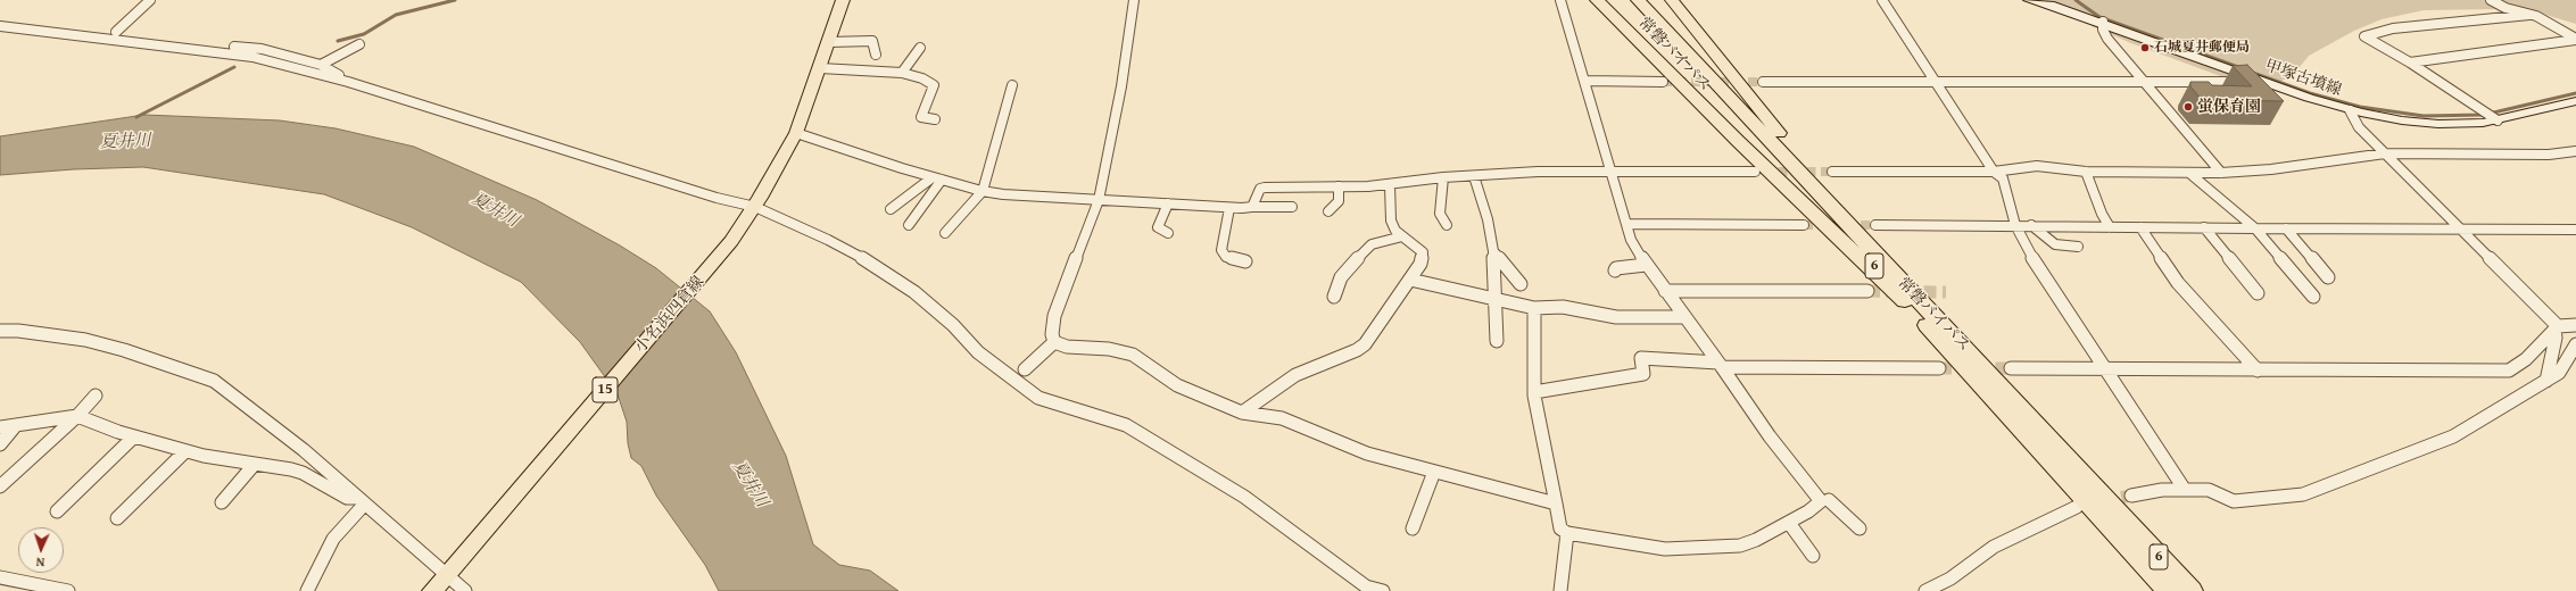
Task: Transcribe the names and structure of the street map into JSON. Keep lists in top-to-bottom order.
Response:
{
  "streets": {
    "highway": ["常磐バイパス", "6"],
    "main road": ["甲塚古墳線", "小名浜四倉線", "15"]
  },
  "water": ["夏井川"],
  "places": ["石城夏井郵便局", "蛍保育園"],
  "north": "bottom"
}
